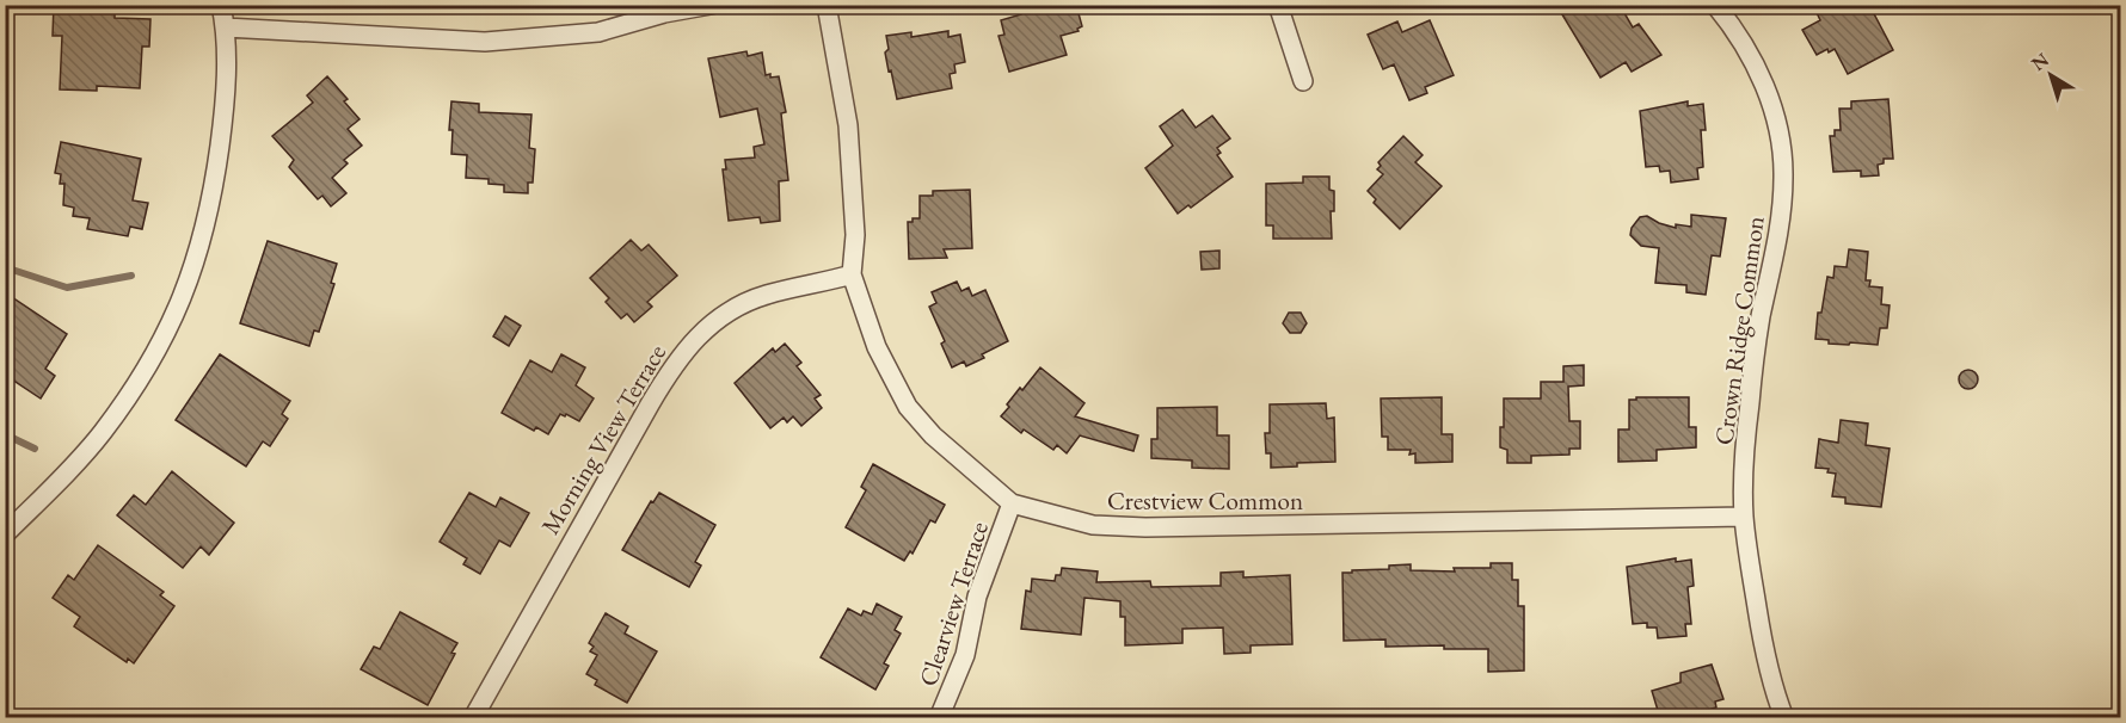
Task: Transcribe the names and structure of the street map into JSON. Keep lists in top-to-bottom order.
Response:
{
  "streets": {
    "street": [
      "Crown Ridge Common",
      "Morning View Terrace",
      "Crestview Common",
      "Clearview Terrace"
    ]
  },
  "crossings": [
    ["Crown Ridge Common", "Crestview Common"],
    ["Morning View Terrace", "Crestview Common"],
    ["Crestview Common", "Clearview Terrace"]
  ],
  "north": "top left"
}
